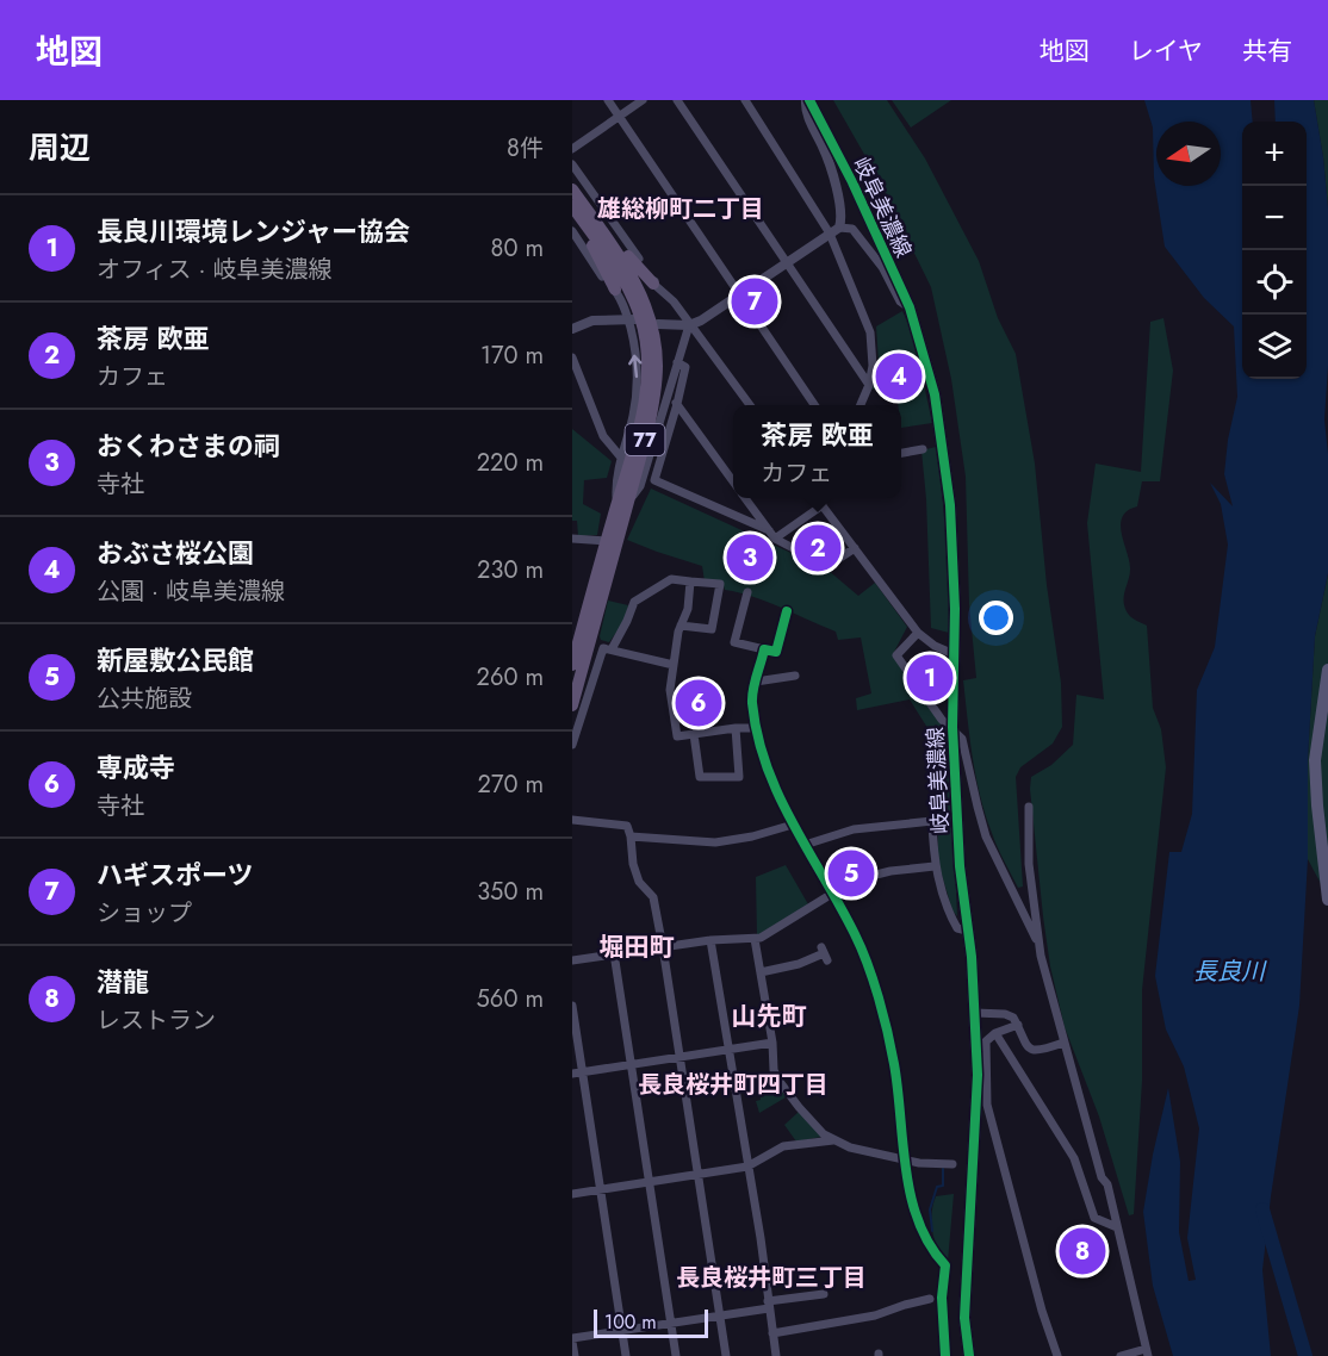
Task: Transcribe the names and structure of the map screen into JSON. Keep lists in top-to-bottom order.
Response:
{
  "streets": {
    "main road": ["岐阜美濃線", "77"]
  },
  "districts": [
    "雄総柳町二丁目",
    "堀田町",
    "山先町",
    "長良桜井町四丁目",
    "長良桜井町三丁目"
  ],
  "water": ["長良川"],
  "scale_bar": "100 m",
  "north": "left",
  "page": {
    "header": "地図",
    "nav": ["地図", "レイヤ", "共有"],
    "heading": ["周辺", "8件"],
    "map_buttons": ["+", "−"],
    "list": [
      {
        "mark": "1",
        "name": "長良川環境レンジャー協会",
        "note": "オフィス · 岐阜美濃線",
        "value": "80 m"
      },
      {
        "mark": "2",
        "name": "茶房 欧亜",
        "note": "カフェ",
        "value": "170 m"
      },
      {
        "mark": "3",
        "name": "おくわさまの祠",
        "note": "寺社",
        "value": "220 m"
      },
      {
        "mark": "4",
        "name": "おぶさ桜公園",
        "note": "公園 · 岐阜美濃線",
        "value": "230 m"
      },
      {
        "mark": "5",
        "name": "新屋敷公民館",
        "note": "公共施設",
        "value": "260 m"
      },
      {
        "mark": "6",
        "name": "専成寺",
        "note": "寺社",
        "value": "270 m"
      },
      {
        "mark": "7",
        "name": "ハギスポーツ",
        "note": "ショップ",
        "value": "350 m"
      },
      {
        "mark": "8",
        "name": "潜龍",
        "note": "レストラン",
        "value": "560 m"
      }
    ],
    "pins": [
      "7",
      "4",
      "2",
      "3",
      "1",
      "6",
      "5",
      "8"
    ],
    "popup": ["茶房 欧亜", "カフェ"],
    "scale": "100 m"
  }
}
